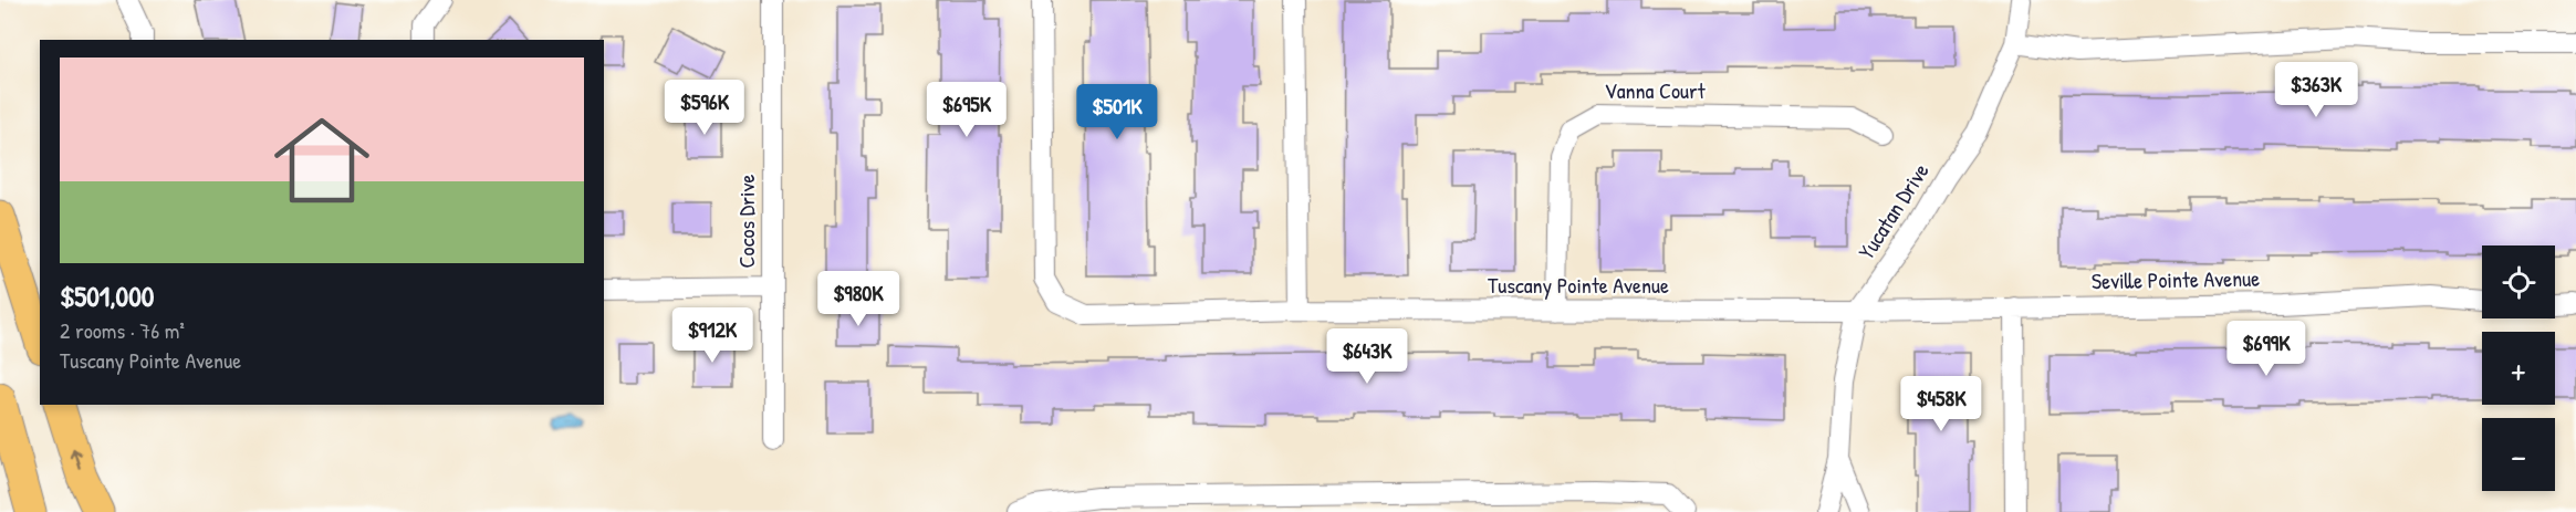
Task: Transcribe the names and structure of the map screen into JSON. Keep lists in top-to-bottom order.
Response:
{
  "streets": {
    "street": [
      "Vanna Court",
      "Yucatan Drive",
      "Cocos Drive",
      "Seville Pointe Avenue",
      "Tuscany Pointe Avenue"
    ]
  },
  "crossings": [
    ["Vanna Court", "Tuscany Pointe Avenue"],
    ["Yucatan Drive", "Seville Pointe Avenue"],
    ["Yucatan Drive", "Tuscany Pointe Avenue"],
    ["Seville Pointe Avenue", "Tuscany Pointe Avenue"]
  ],
  "page": {
    "list": [
      {
        "name": "$501,000",
        "note": "2 rooms · 76 m² · Tuscany Pointe Avenue"
      }
    ],
    "price": [
      "$363K",
      "$596K",
      "$695K",
      "$501K",
      "$980K",
      "$912K",
      "$699K",
      "$643K",
      "$458K"
    ],
    "map_buttons": ["+", "−"]
  }
}
